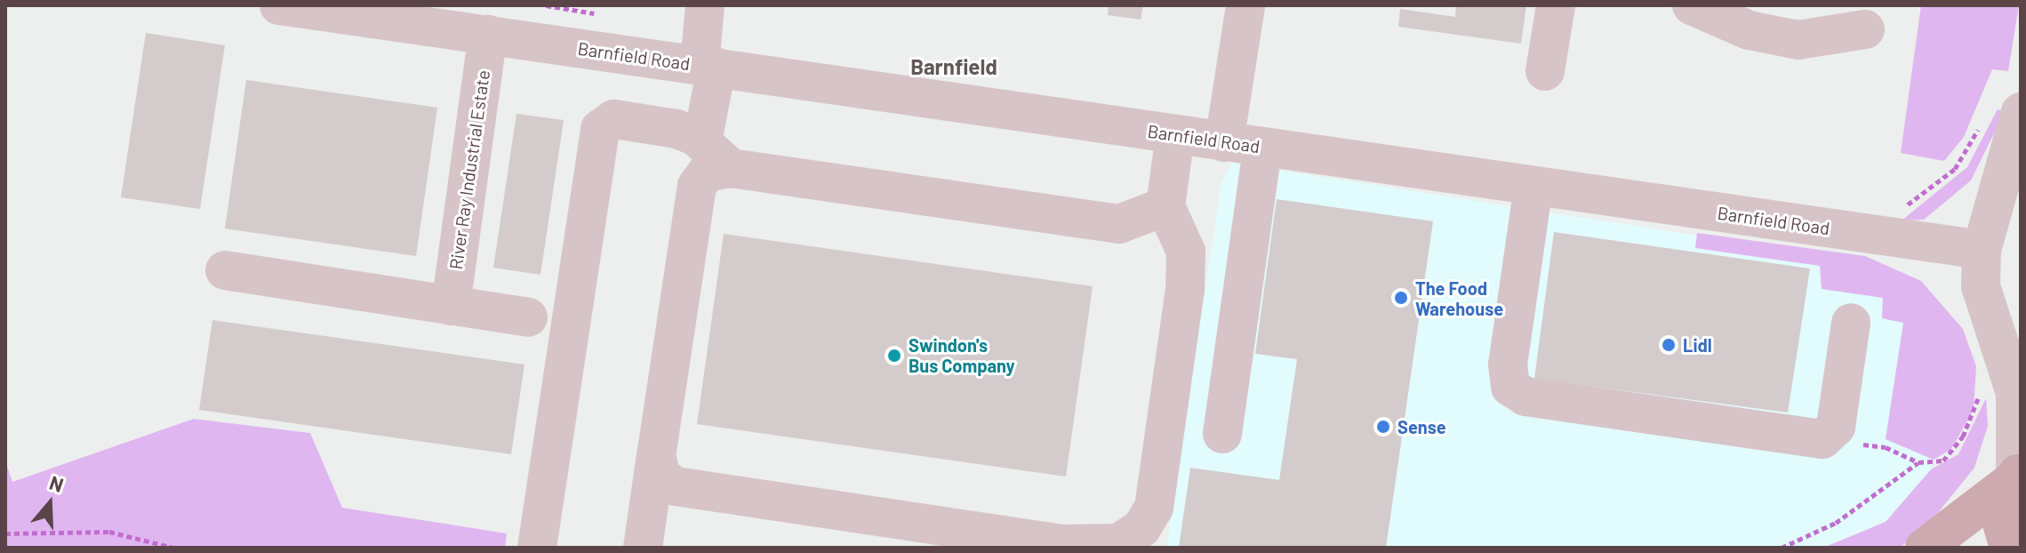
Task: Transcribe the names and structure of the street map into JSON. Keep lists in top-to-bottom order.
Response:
{
  "streets": {
    "street": ["Barnfield Road", "River Ray Industrial Estate"]
  },
  "crossings": [
    ["Barnfield Road", "River Ray Industrial Estate"]
  ],
  "districts": ["Barnfield"],
  "places": [
    "The Food Warehouse",
    "Lidl",
    "Swindon's Bus Company",
    "Sense"
  ],
  "north": "top"
}
